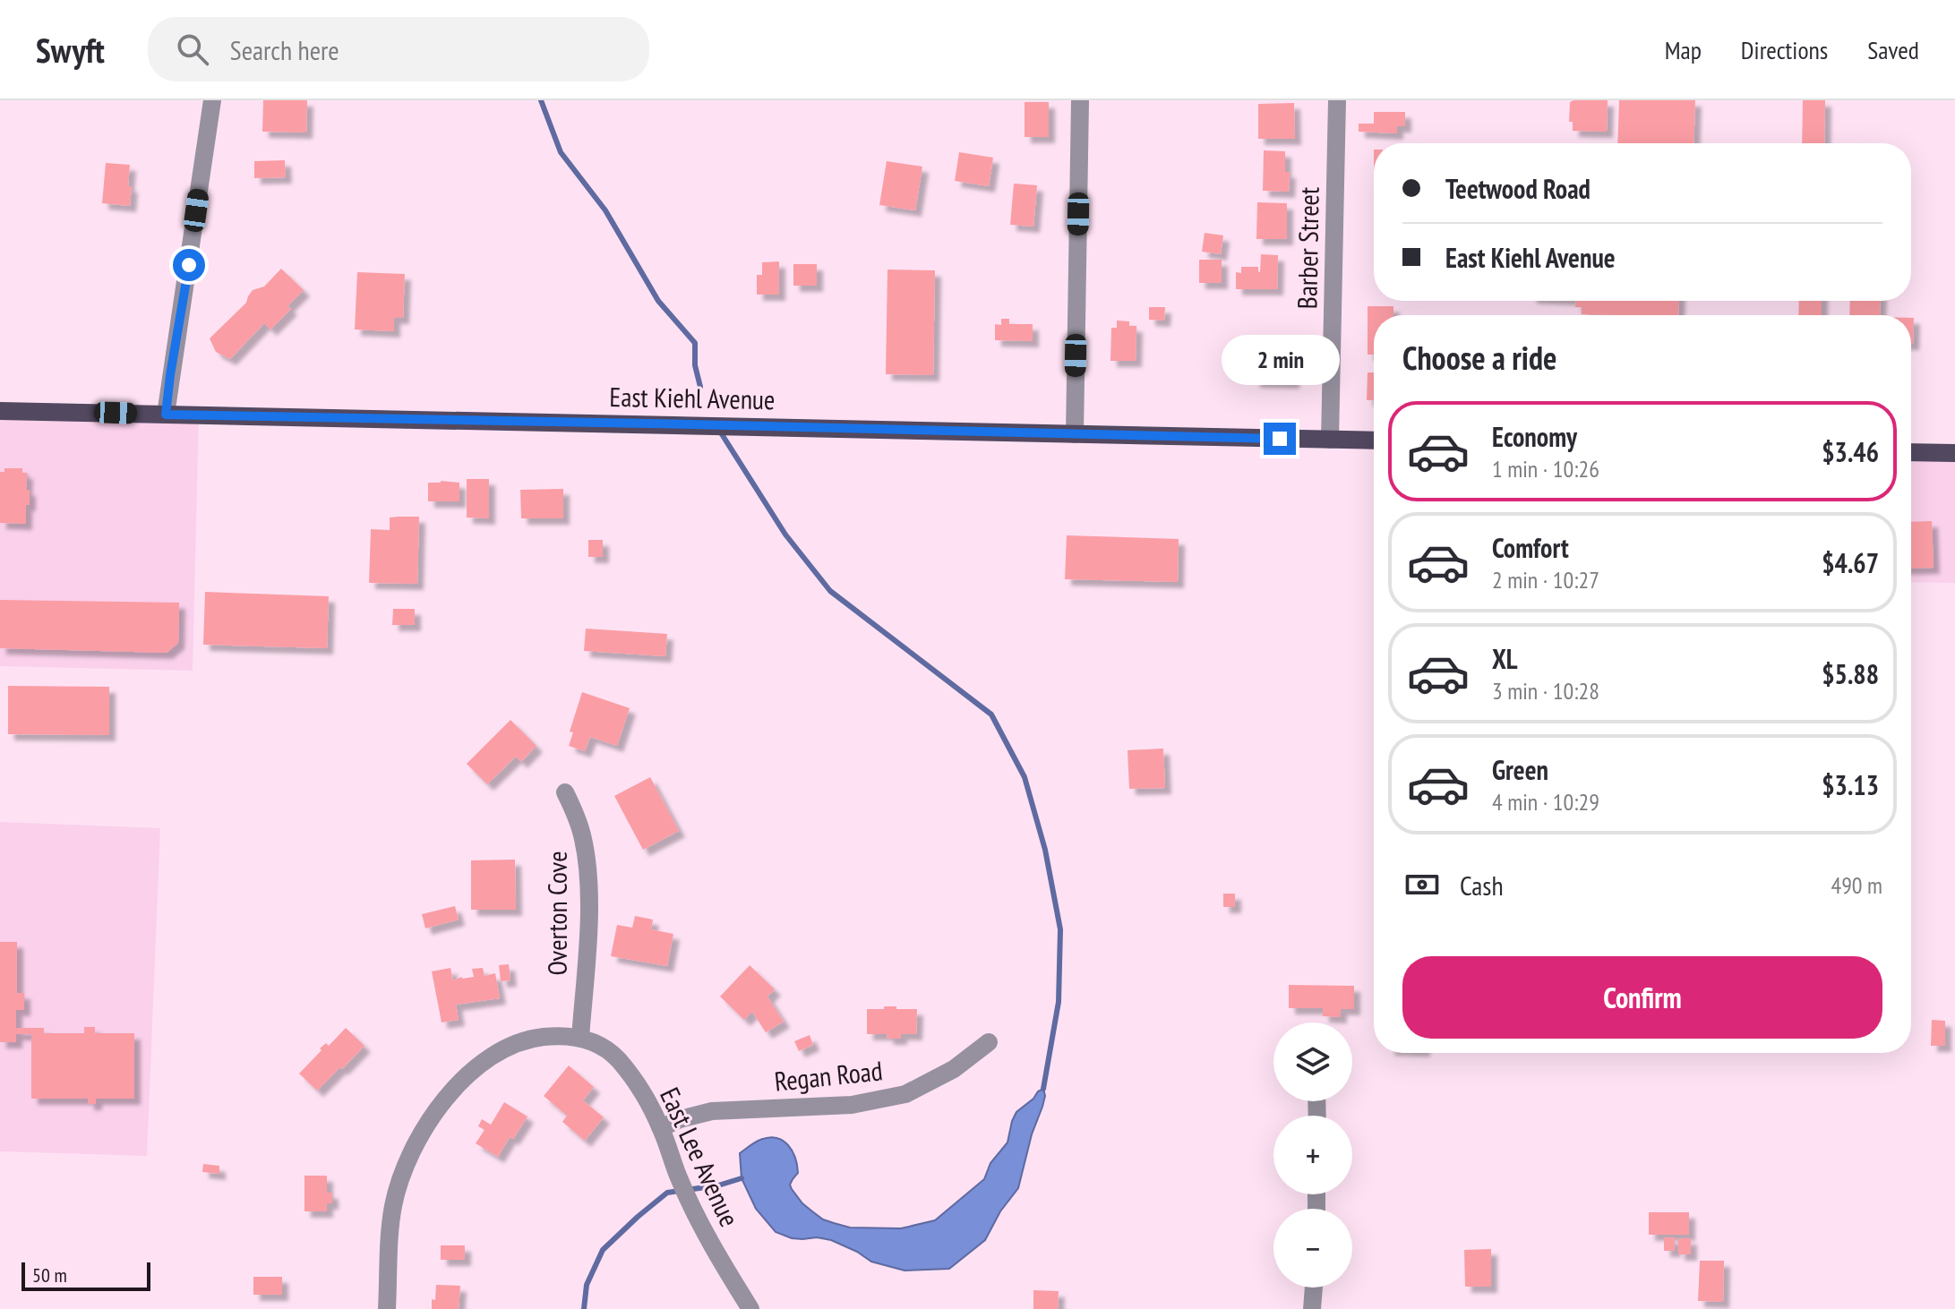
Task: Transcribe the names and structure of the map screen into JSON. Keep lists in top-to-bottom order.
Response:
{
  "streets": {
    "main road": ["East Kiehl Avenue"],
    "street": [
      "Barber Street",
      "Overton Cove",
      "Regan Road",
      "East Lee Avenue"
    ]
  },
  "crossings": [
    ["Barber Street", "East Kiehl Avenue"],
    ["Overton Cove", "East Lee Avenue"],
    ["Regan Road", "East Lee Avenue"]
  ],
  "scale_bar": "50 m",
  "page": {
    "header": "Swyft",
    "search": "Search here",
    "nav": ["Map", "Directions", "Saved"],
    "banner": ["Teetwood Road", "East Kiehl Avenue"],
    "heading": "Choose a ride",
    "bubble": "2 min",
    "list": [
      {
        "name": "Economy",
        "note": "1 min · 10:26",
        "value": "$3.46"
      },
      {
        "name": "Comfort",
        "note": "2 min · 10:27",
        "value": "$4.67"
      },
      {
        "name": "XL",
        "note": "3 min · 10:28",
        "value": "$5.88"
      },
      {
        "name": "Green",
        "note": "4 min · 10:29",
        "value": "$3.13"
      }
    ],
    "pay": ["Cash", "490 m"],
    "buttons": "Confirm",
    "map_buttons": ["+", "−"],
    "scale": "50 m"
  }
}
